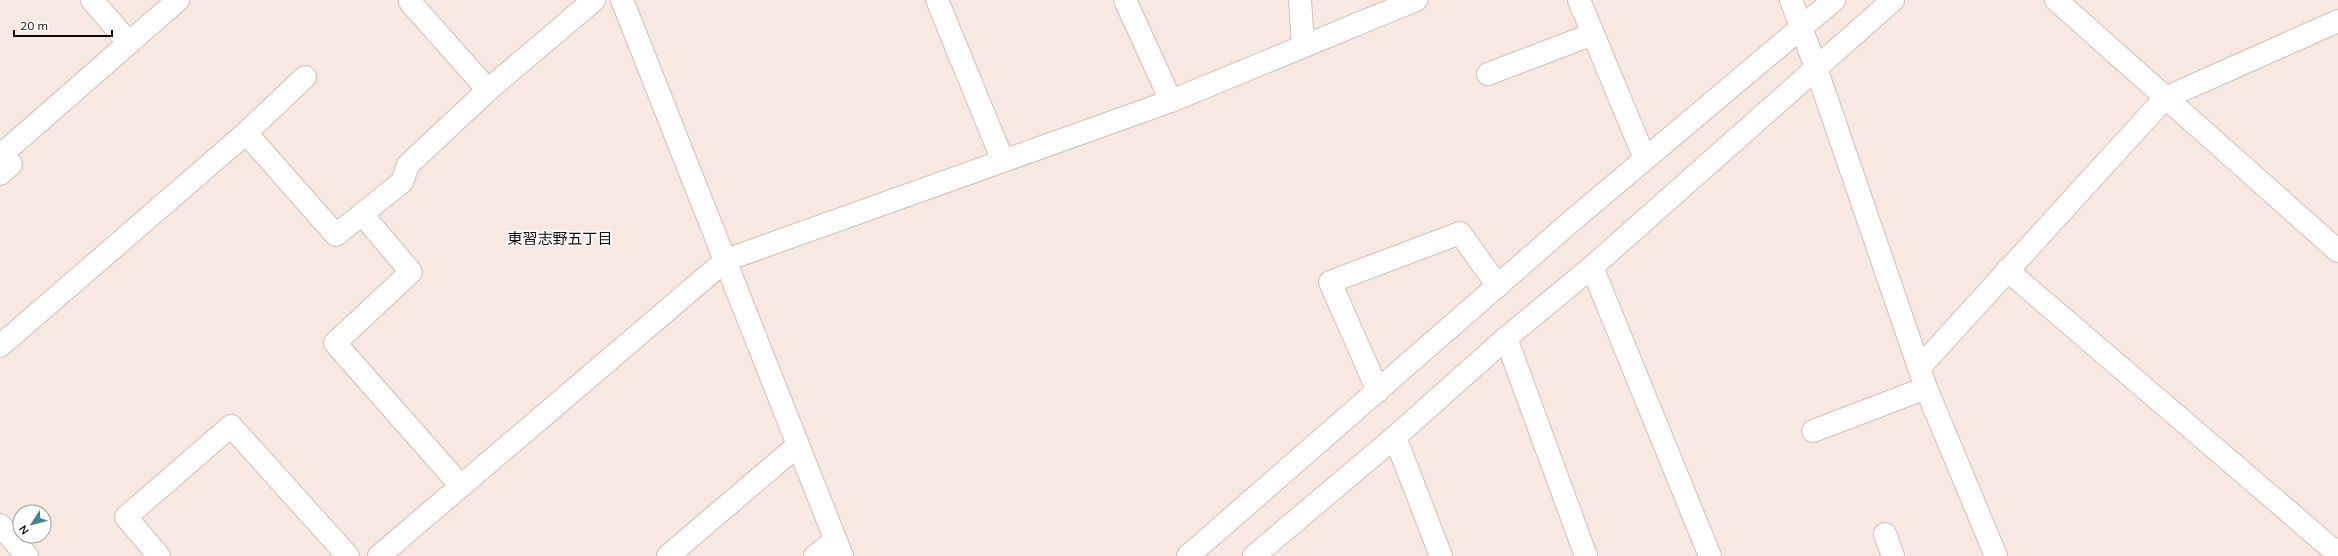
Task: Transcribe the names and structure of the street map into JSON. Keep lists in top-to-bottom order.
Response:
{
  "districts": ["東習志野五丁目"],
  "scale_bar": "20 m",
  "north": "bottom left"
}
